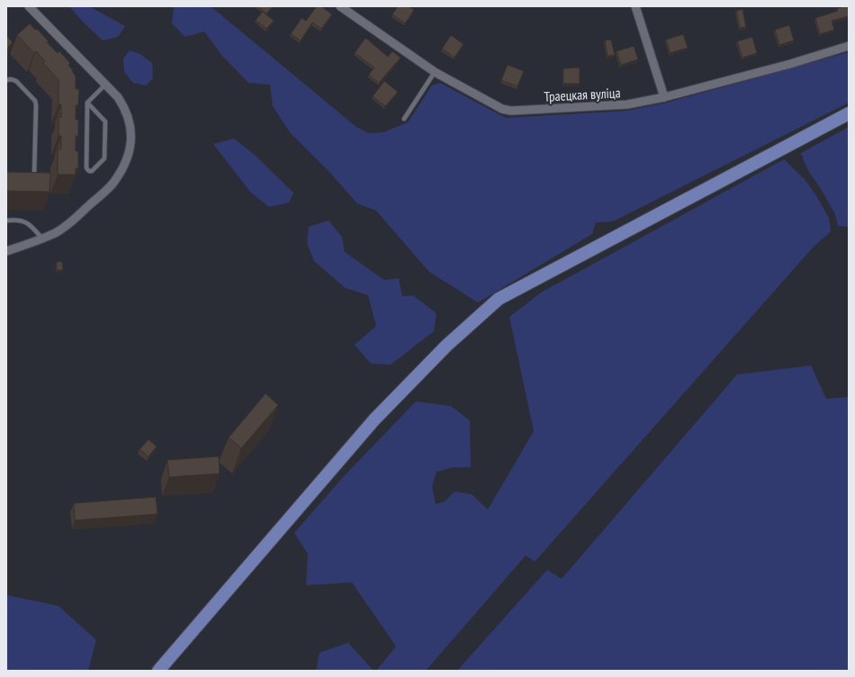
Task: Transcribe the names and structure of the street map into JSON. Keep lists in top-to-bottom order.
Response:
{
  "streets": {
    "street": ["Траецкая вуліца"]
  }
}
